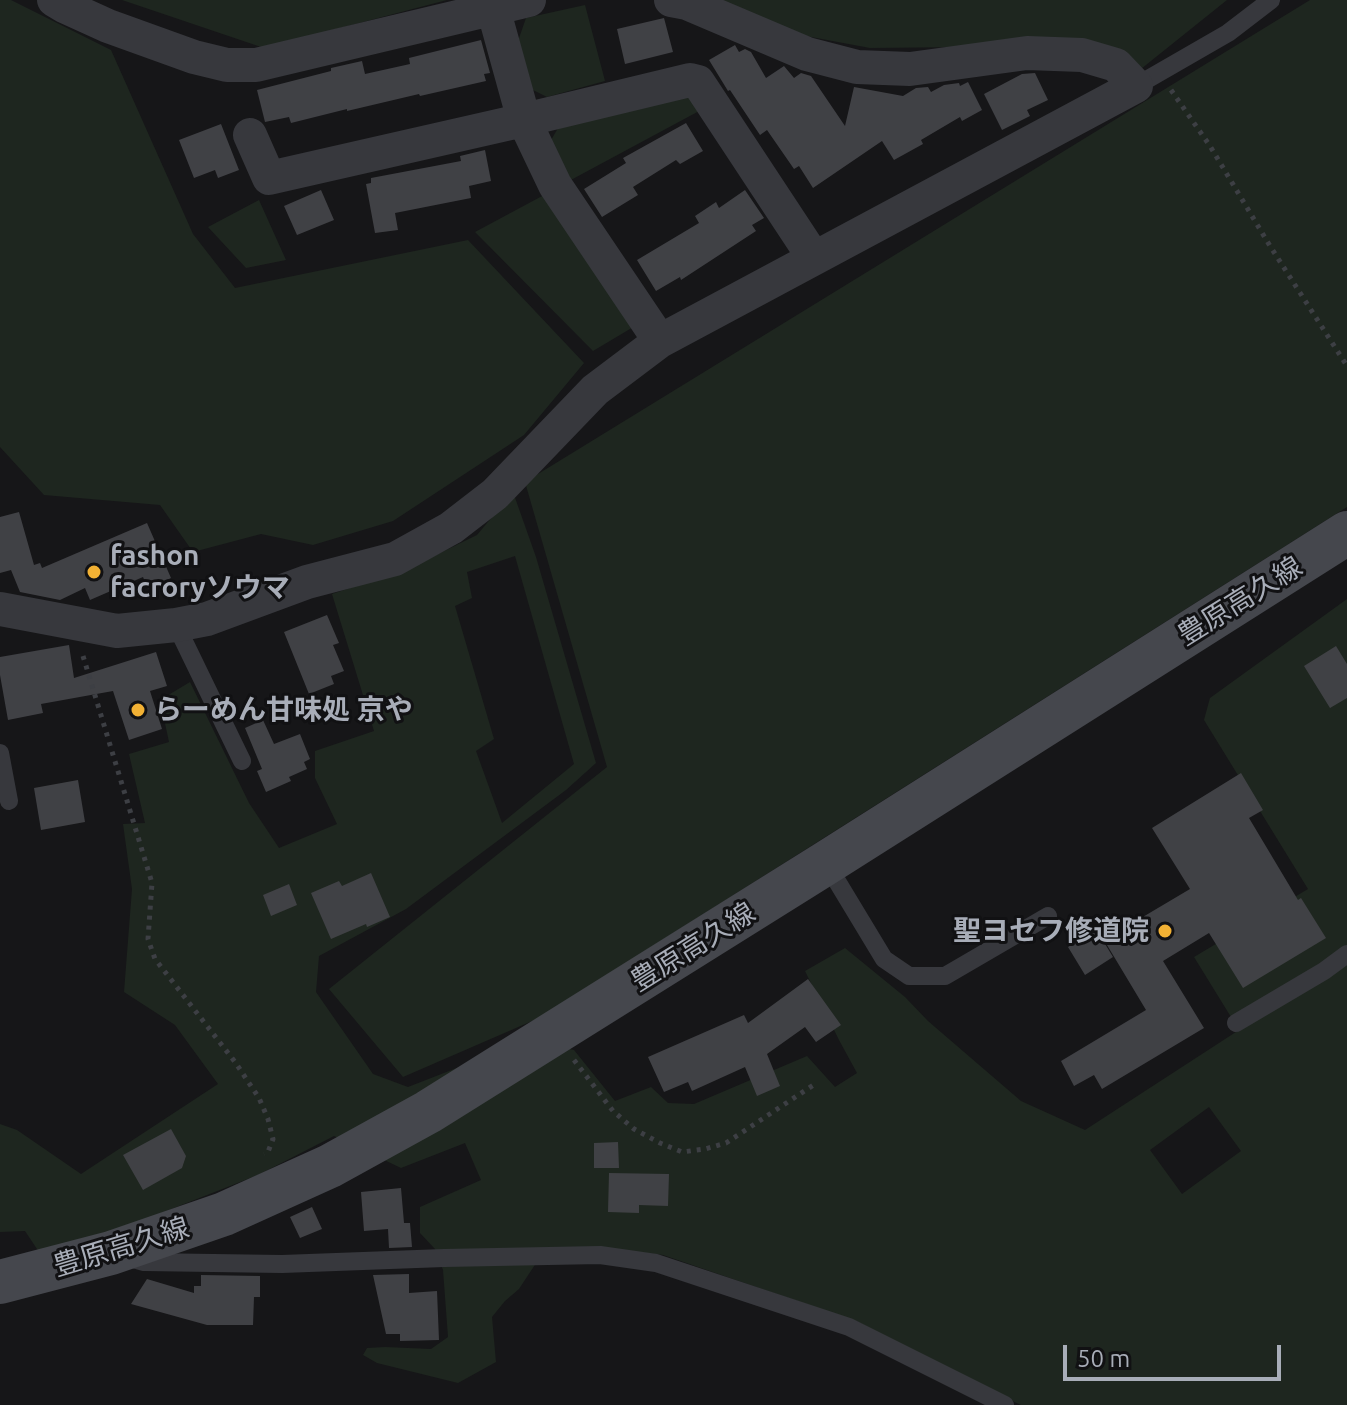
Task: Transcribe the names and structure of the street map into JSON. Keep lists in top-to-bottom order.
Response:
{
  "streets": {
    "main road": ["豊原高久線"]
  },
  "places": ["fashon facroryソウマ", "らーめん甘味処 京や", "聖ヨセフ修道院"],
  "scale_bar": "50 m"
}
